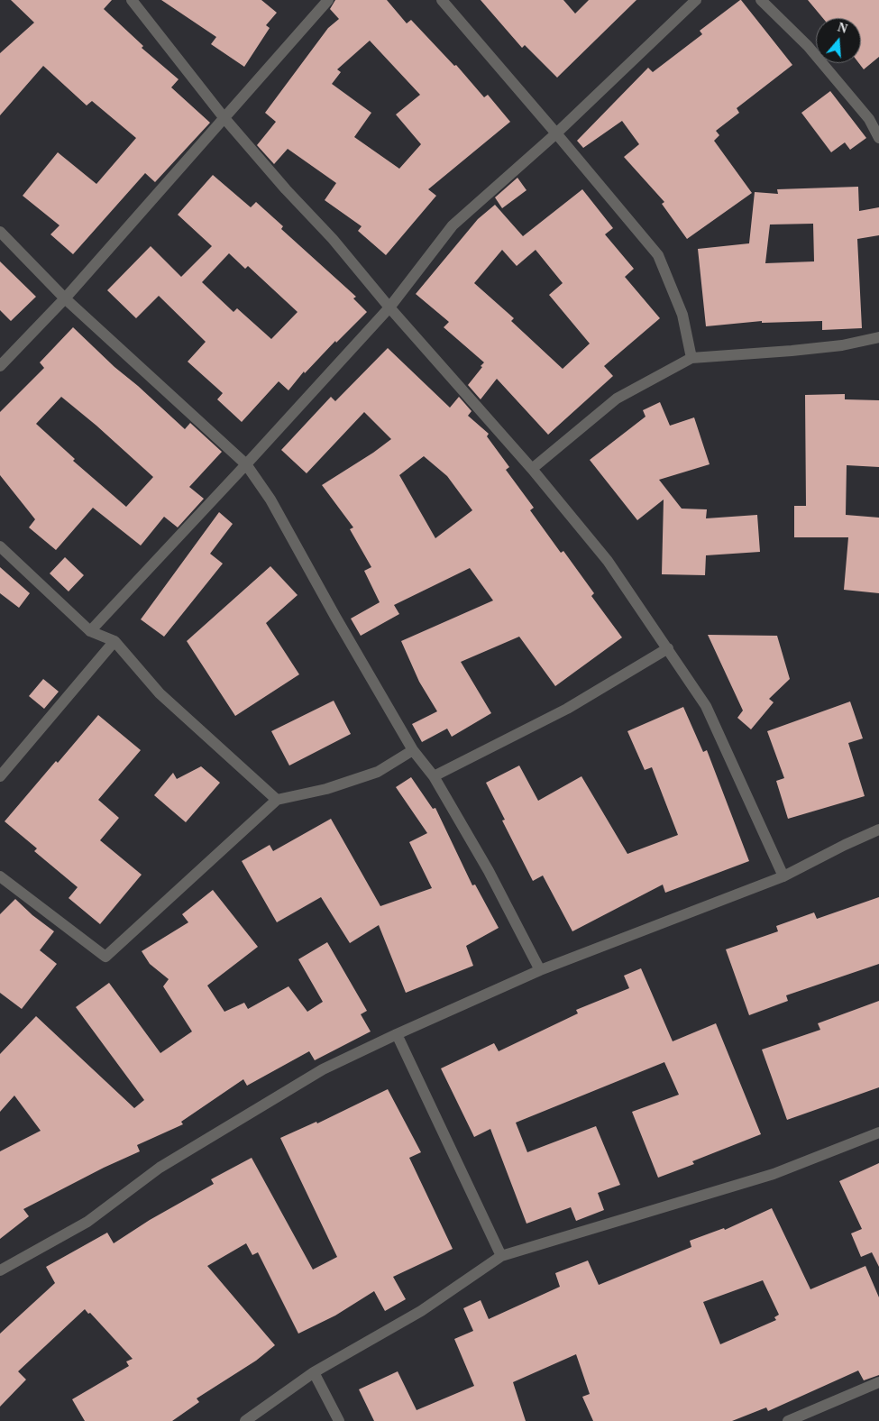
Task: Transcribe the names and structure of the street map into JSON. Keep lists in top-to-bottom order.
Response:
{
  "north": "top"
}
